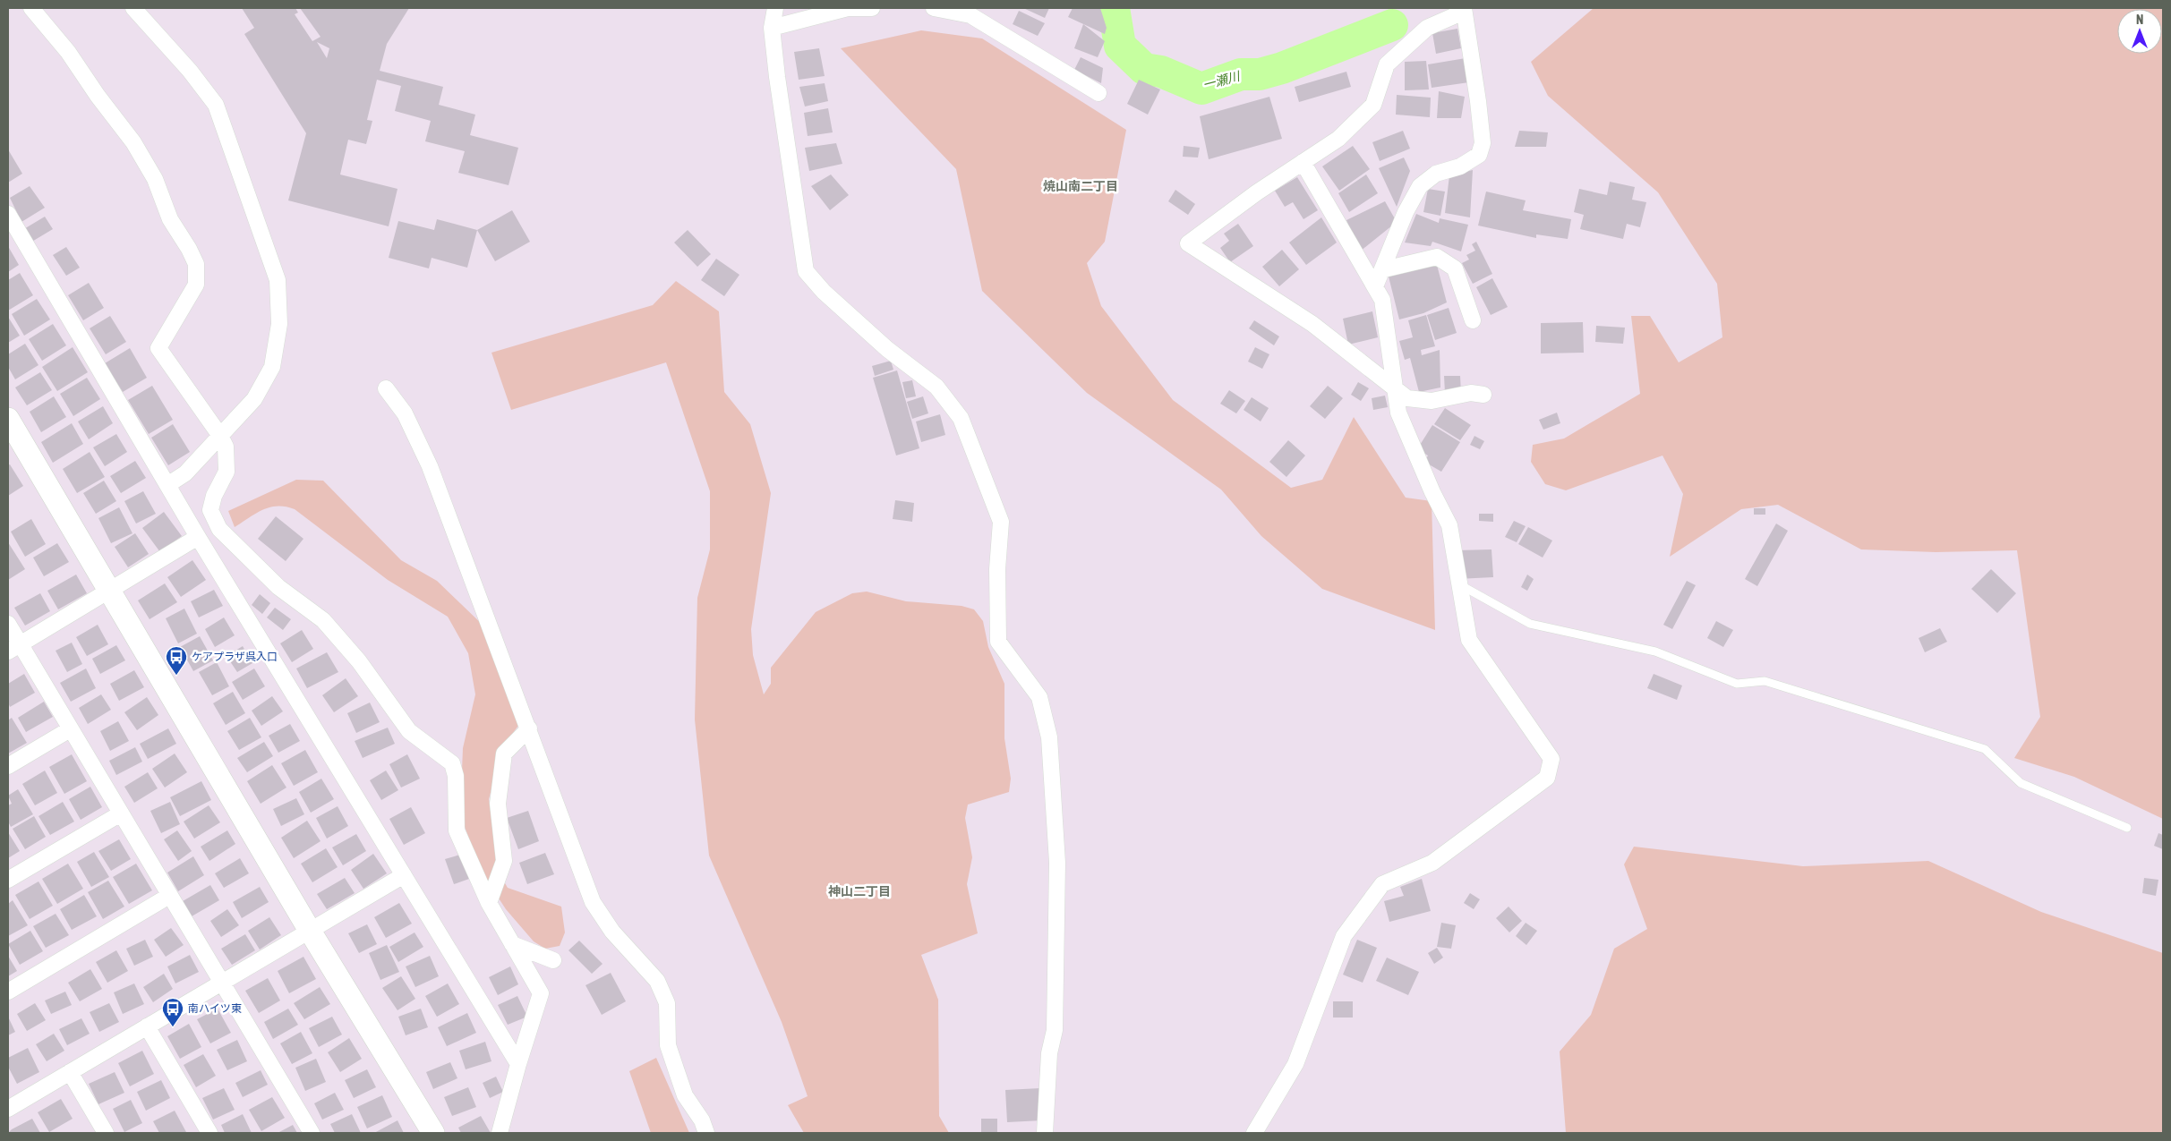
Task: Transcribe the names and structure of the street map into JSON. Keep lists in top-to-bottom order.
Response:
{
  "districts": ["焼山南二丁目", "神山二丁目"],
  "water": ["一瀬川"],
  "places": {
    "bus stop": ["ケアプラザ呉入口", "南ハイツ東"]
  },
  "north": "top"
}
